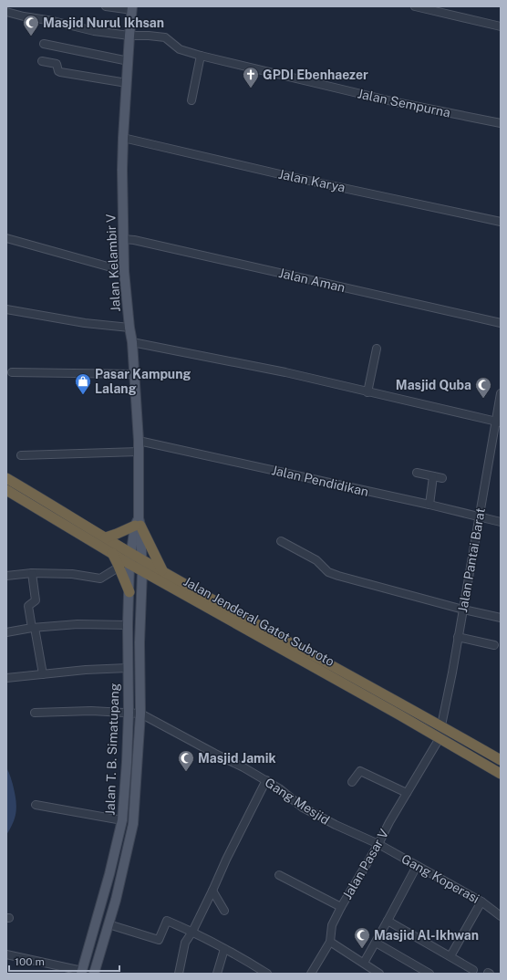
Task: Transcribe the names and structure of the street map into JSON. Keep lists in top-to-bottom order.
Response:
{
  "streets": {
    "highway": ["Jalan Jenderal Gatot Subroto"],
    "main road": ["Jalan Kelambir V", "Jalan T. B. Simatupang"],
    "street": [
      "Jalan Sempurna",
      "Jalan Karya",
      "Jalan Aman",
      "Jalan Pendidikan",
      "Jalan Pantai Barat",
      "Gang Mesjid",
      "Jalan Pasar V",
      "Gang Koperasi"
    ]
  },
  "crossings": [
    ["Jalan Sempurna", "Jalan Kelambir V"],
    ["Jalan Karya", "Jalan Kelambir V"],
    ["Jalan Kelambir V", "Jalan Aman"],
    ["Jalan Kelambir V", "Jalan Pendidikan"],
    ["Jalan Kelambir V", "Jalan Jenderal Gatot Subroto"],
    ["Jalan Kelambir V", "Jalan T. B. Simatupang"],
    ["Jalan Pendidikan", "Jalan Pantai Barat"],
    ["Jalan Pantai Barat", "Jalan Jenderal Gatot Subroto"],
    ["Jalan Jenderal Gatot Subroto", "Jalan T. B. Simatupang"],
    ["Jalan Jenderal Gatot Subroto", "Jalan Pasar V"],
    ["Jalan T. B. Simatupang", "Gang Mesjid"],
    ["Gang Mesjid", "Jalan Pasar V"],
    ["Gang Mesjid", "Gang Koperasi"],
    ["Jalan Pasar V", "Gang Koperasi"]
  ],
  "places": {
    "mosque": [
      "Masjid Nurul Ikhsan",
      "Masjid Quba",
      "Masjid Jamik",
      "Masjid Al-Ikhwan"
    ],
    "church": ["GPDI Ebenhaezer"],
    "shop": ["Pasar Kampung Lalang"]
  },
  "scale_bar": "100 m"
}
